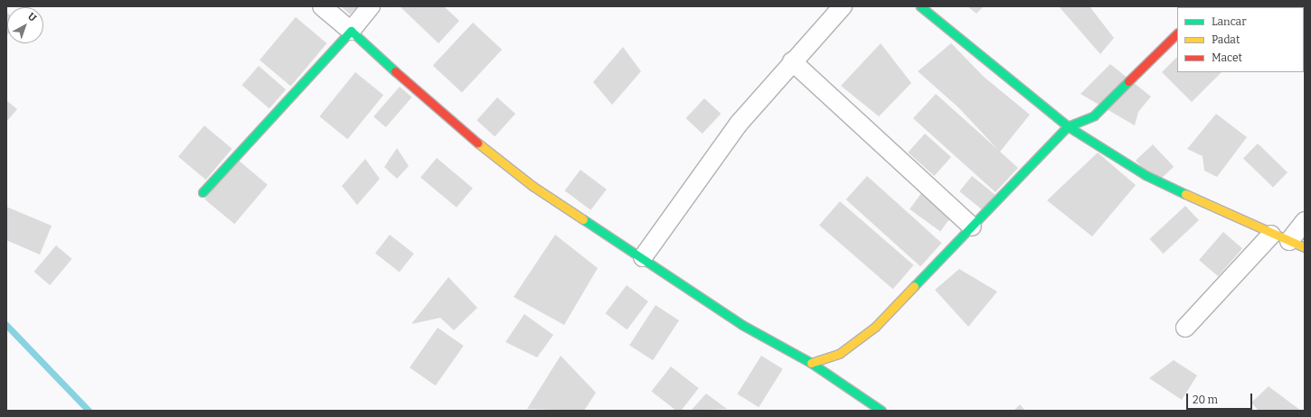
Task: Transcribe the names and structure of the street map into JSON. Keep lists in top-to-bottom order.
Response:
{
  "legend": ["Lancar", "Padat", "Macet"],
  "scale_bar": "20 m",
  "north": "top right"
}
